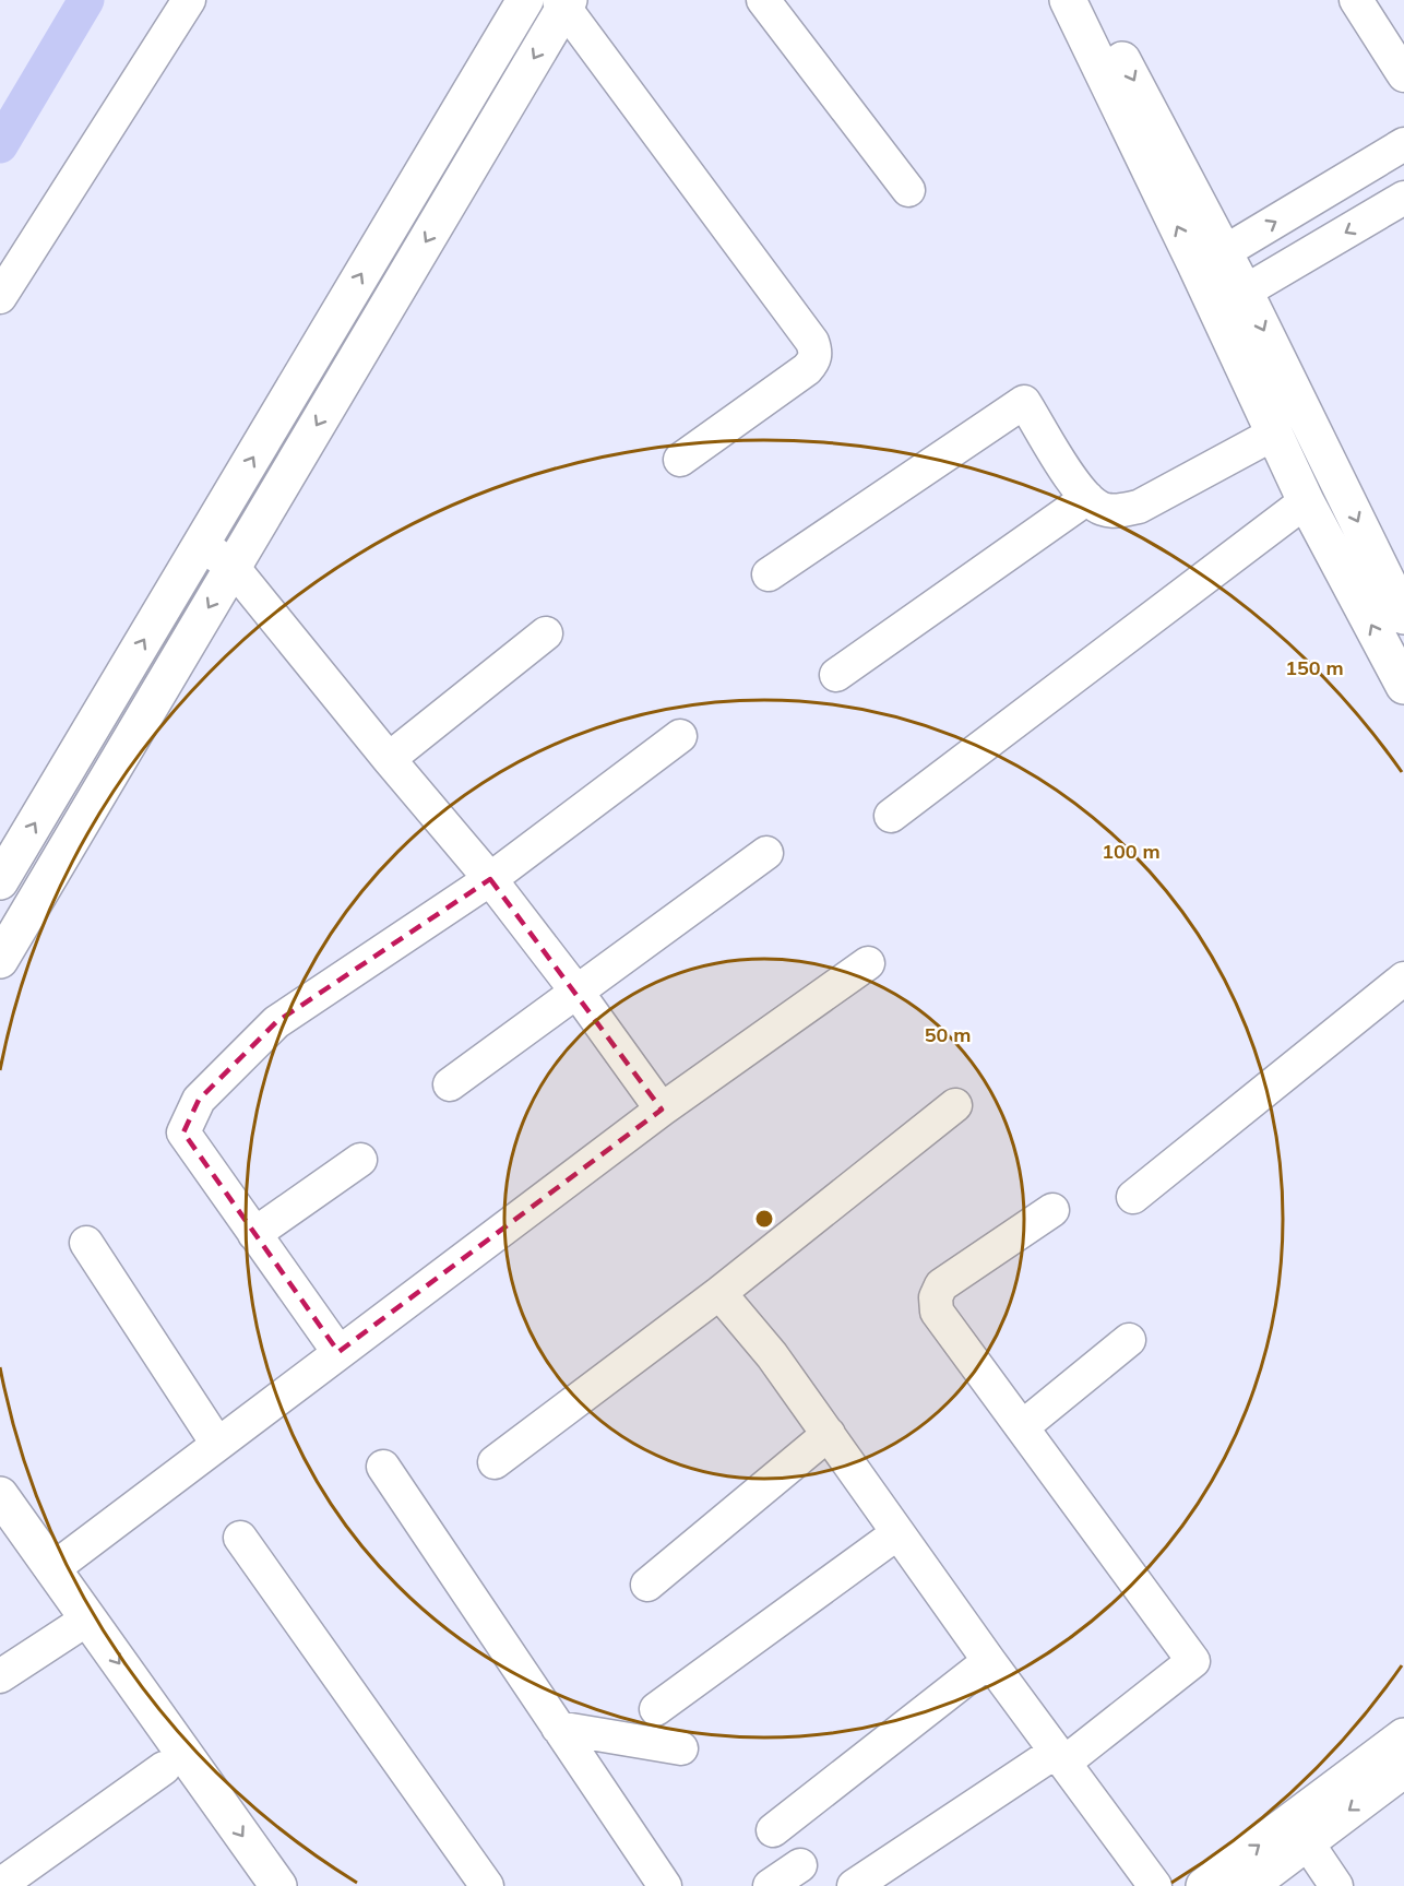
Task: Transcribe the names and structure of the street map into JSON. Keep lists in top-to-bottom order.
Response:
{
  "rings": ["150 m", "100 m", "50 m"]
}
